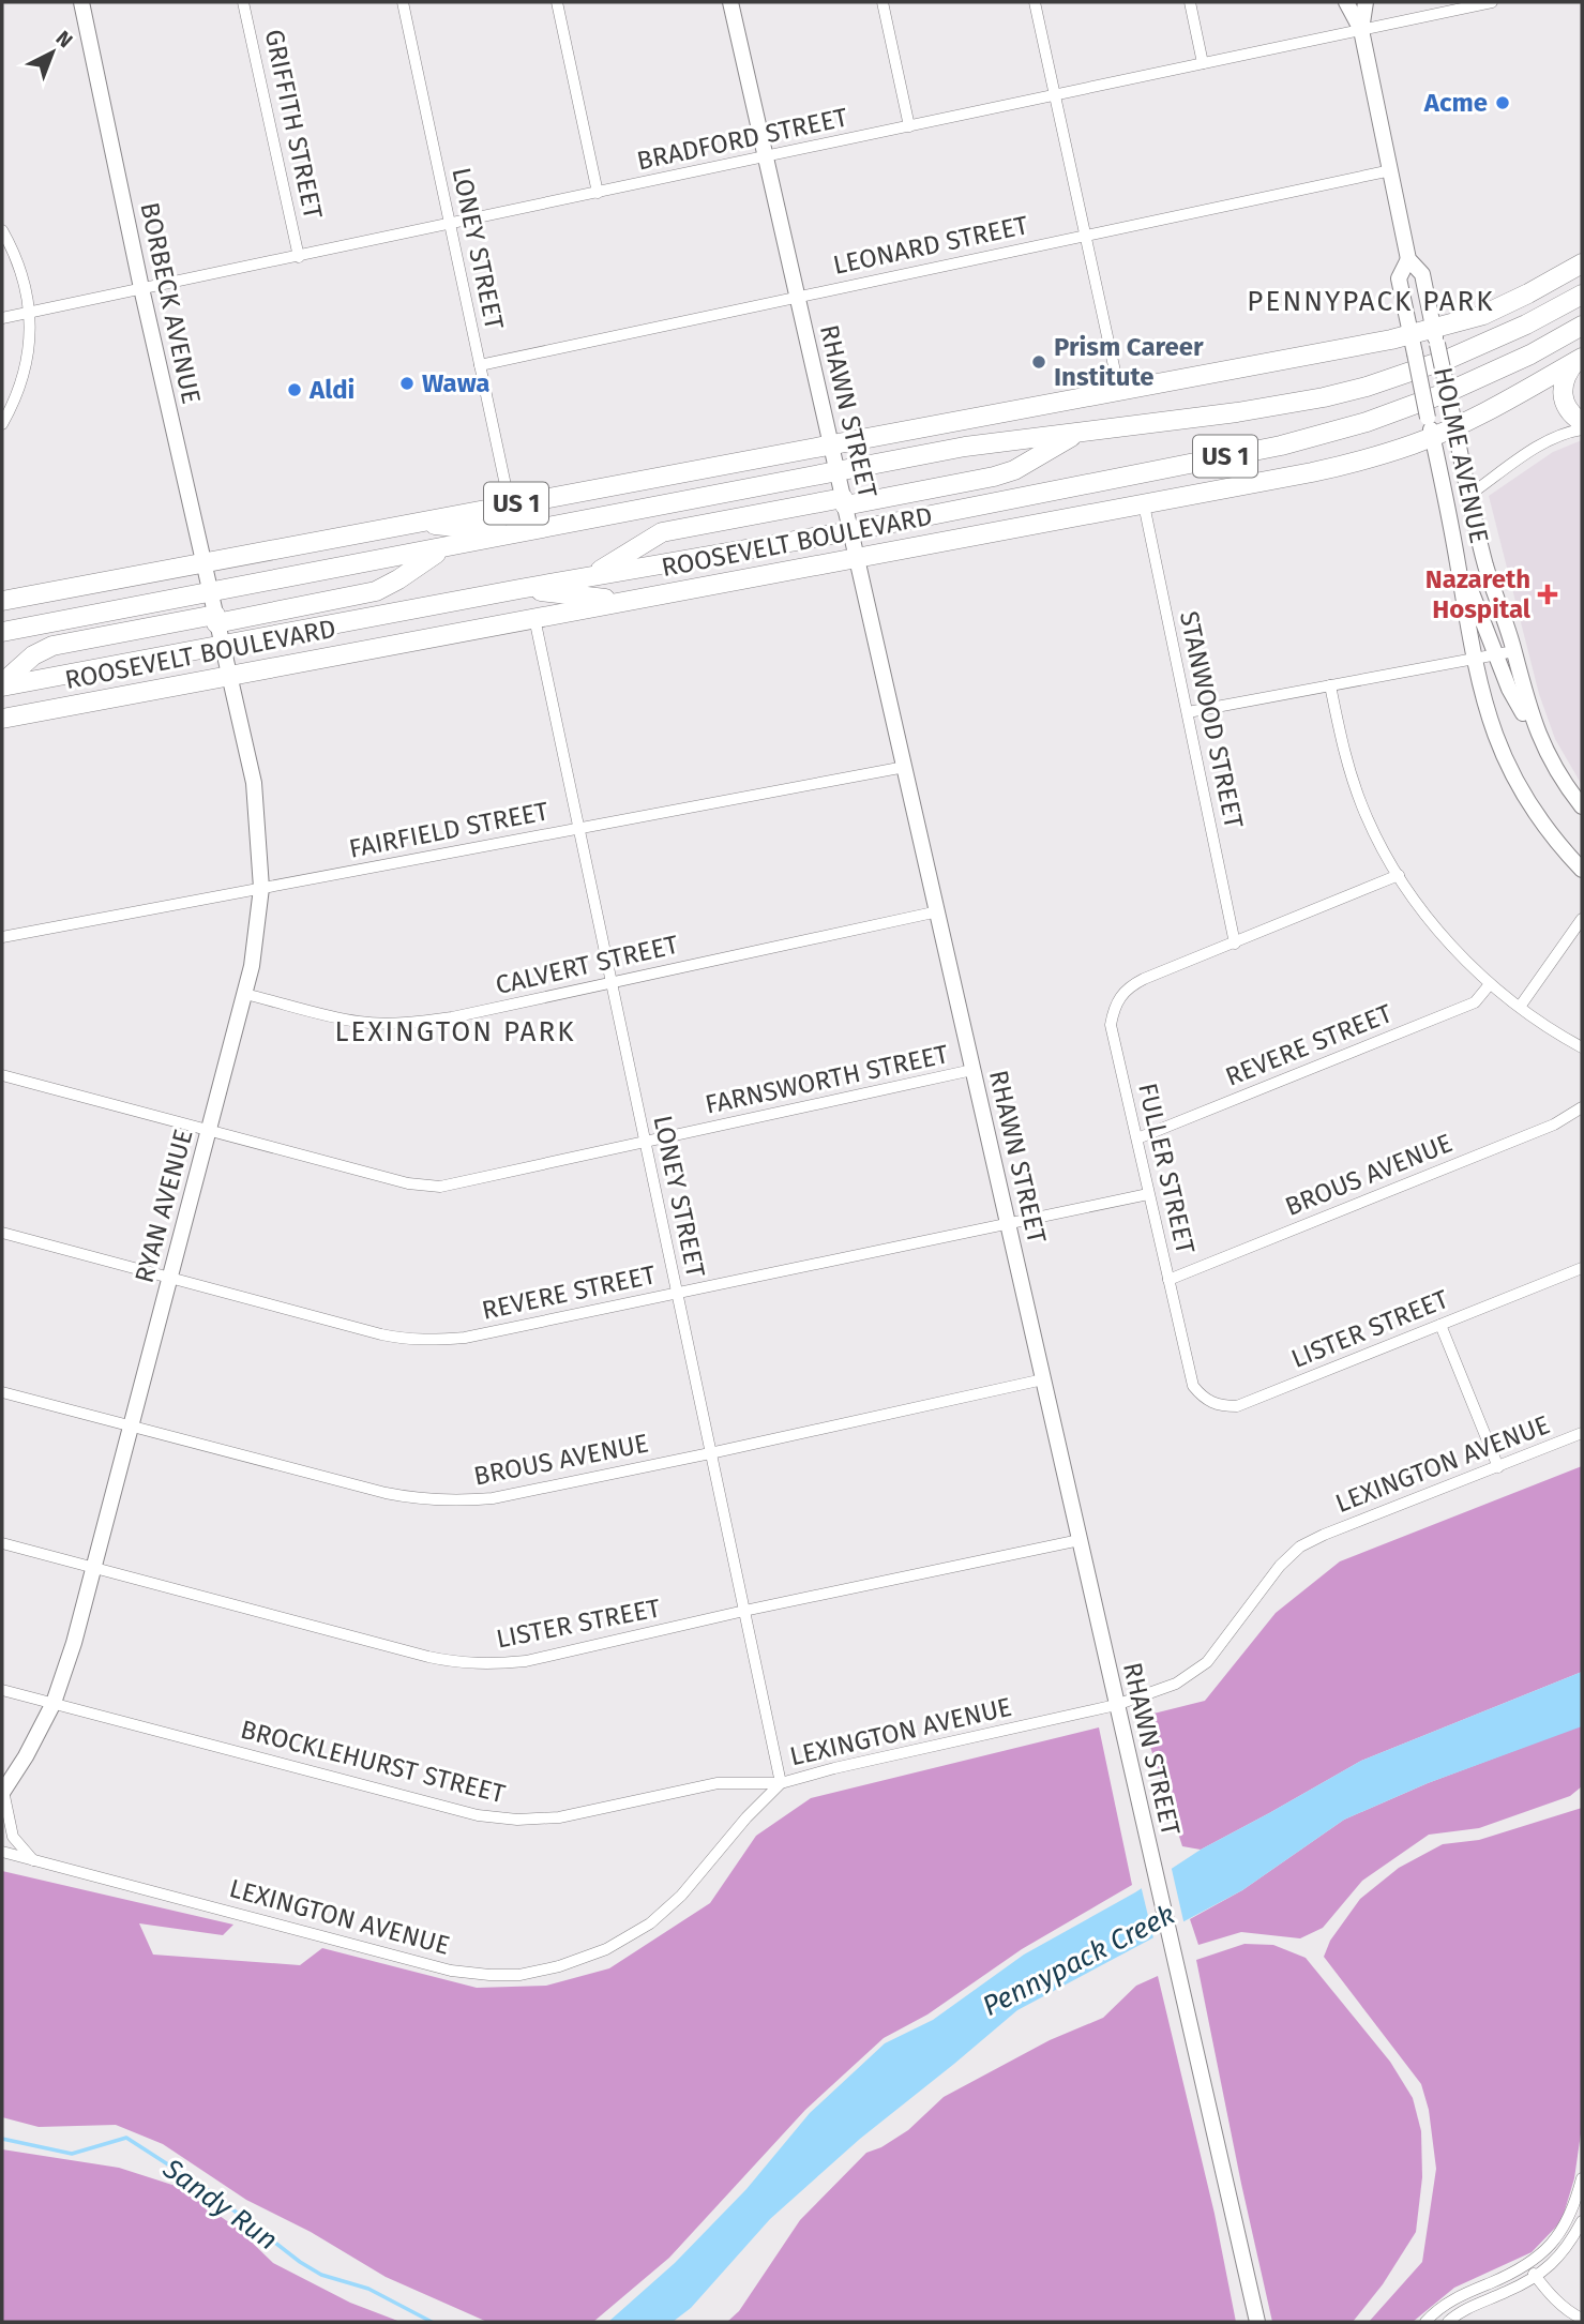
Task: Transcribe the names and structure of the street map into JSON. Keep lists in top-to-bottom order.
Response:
{
  "streets": {
    "highway": ["US 1", "ROOSEVELT BOULEVARD"],
    "main road": [
      "BORBECK AVENUE",
      "RHAWN STREET",
      "HOLME AVENUE",
      "RYAN AVENUE"
    ],
    "street": [
      "GRIFFITH STREET",
      "BRADFORD STREET",
      "LEONARD STREET",
      "LONEY STREET",
      "STANWOOD STREET",
      "FAIRFIELD STREET",
      "CALVERT STREET",
      "REVERE STREET",
      "FARNSWORTH STREET",
      "FULLER STREET",
      "BROUS AVENUE",
      "LISTER STREET",
      "LEXINGTON AVENUE",
      "BROCKLEHURST STREET"
    ]
  },
  "crossings": [
    ["GRIFFITH STREET", "BRADFORD STREET"],
    ["BRADFORD STREET", "LONEY STREET"],
    ["BRADFORD STREET", "BORBECK AVENUE"],
    ["BRADFORD STREET", "RHAWN STREET"],
    ["LEONARD STREET", "LONEY STREET"],
    ["LEONARD STREET", "RHAWN STREET"],
    ["LONEY STREET", "US 1"],
    ["LONEY STREET", "ROOSEVELT BOULEVARD"],
    ["LONEY STREET", "FAIRFIELD STREET"],
    ["LONEY STREET", "CALVERT STREET"],
    ["LONEY STREET", "REVERE STREET"],
    ["LONEY STREET", "FARNSWORTH STREET"],
    ["LONEY STREET", "BROUS AVENUE"],
    ["LONEY STREET", "LISTER STREET"],
    ["LONEY STREET", "LEXINGTON AVENUE"],
    ["LONEY STREET", "BROCKLEHURST STREET"],
    ["BORBECK AVENUE", "US 1"],
    ["BORBECK AVENUE", "RYAN AVENUE"],
    ["RHAWN STREET", "US 1"],
    ["RHAWN STREET", "ROOSEVELT BOULEVARD"],
    ["RHAWN STREET", "FAIRFIELD STREET"],
    ["RHAWN STREET", "CALVERT STREET"],
    ["RHAWN STREET", "REVERE STREET"],
    ["RHAWN STREET", "FARNSWORTH STREET"],
    ["RHAWN STREET", "BROUS AVENUE"],
    ["RHAWN STREET", "LISTER STREET"],
    ["RHAWN STREET", "LEXINGTON AVENUE"],
    ["HOLME AVENUE", "US 1"],
    ["HOLME AVENUE", "ROOSEVELT BOULEVARD"],
    ["ROOSEVELT BOULEVARD", "STANWOOD STREET"],
    ["ROOSEVELT BOULEVARD", "RYAN AVENUE"],
    ["STANWOOD STREET", "FULLER STREET"],
    ["FAIRFIELD STREET", "RYAN AVENUE"],
    ["CALVERT STREET", "RYAN AVENUE"],
    ["REVERE STREET", "FULLER STREET"],
    ["REVERE STREET", "RYAN AVENUE"],
    ["FARNSWORTH STREET", "RYAN AVENUE"],
    ["FULLER STREET", "BROUS AVENUE"],
    ["FULLER STREET", "LISTER STREET"],
    ["BROUS AVENUE", "RYAN AVENUE"],
    ["RYAN AVENUE", "LISTER STREET"],
    ["RYAN AVENUE", "BROCKLEHURST STREET"],
    ["LEXINGTON AVENUE", "BROCKLEHURST STREET"]
  ],
  "districts": ["PENNYPACK PARK", "LEXINGTON PARK"],
  "water": ["Pennypack Creek", "Sandy Run"],
  "places": {
    "other": [
      "Acme",
      "Prism Career Institute",
      "Wawa",
      "Aldi"
    ],
    "health": ["Nazareth Hospital"]
  },
  "north": "top right"
}
